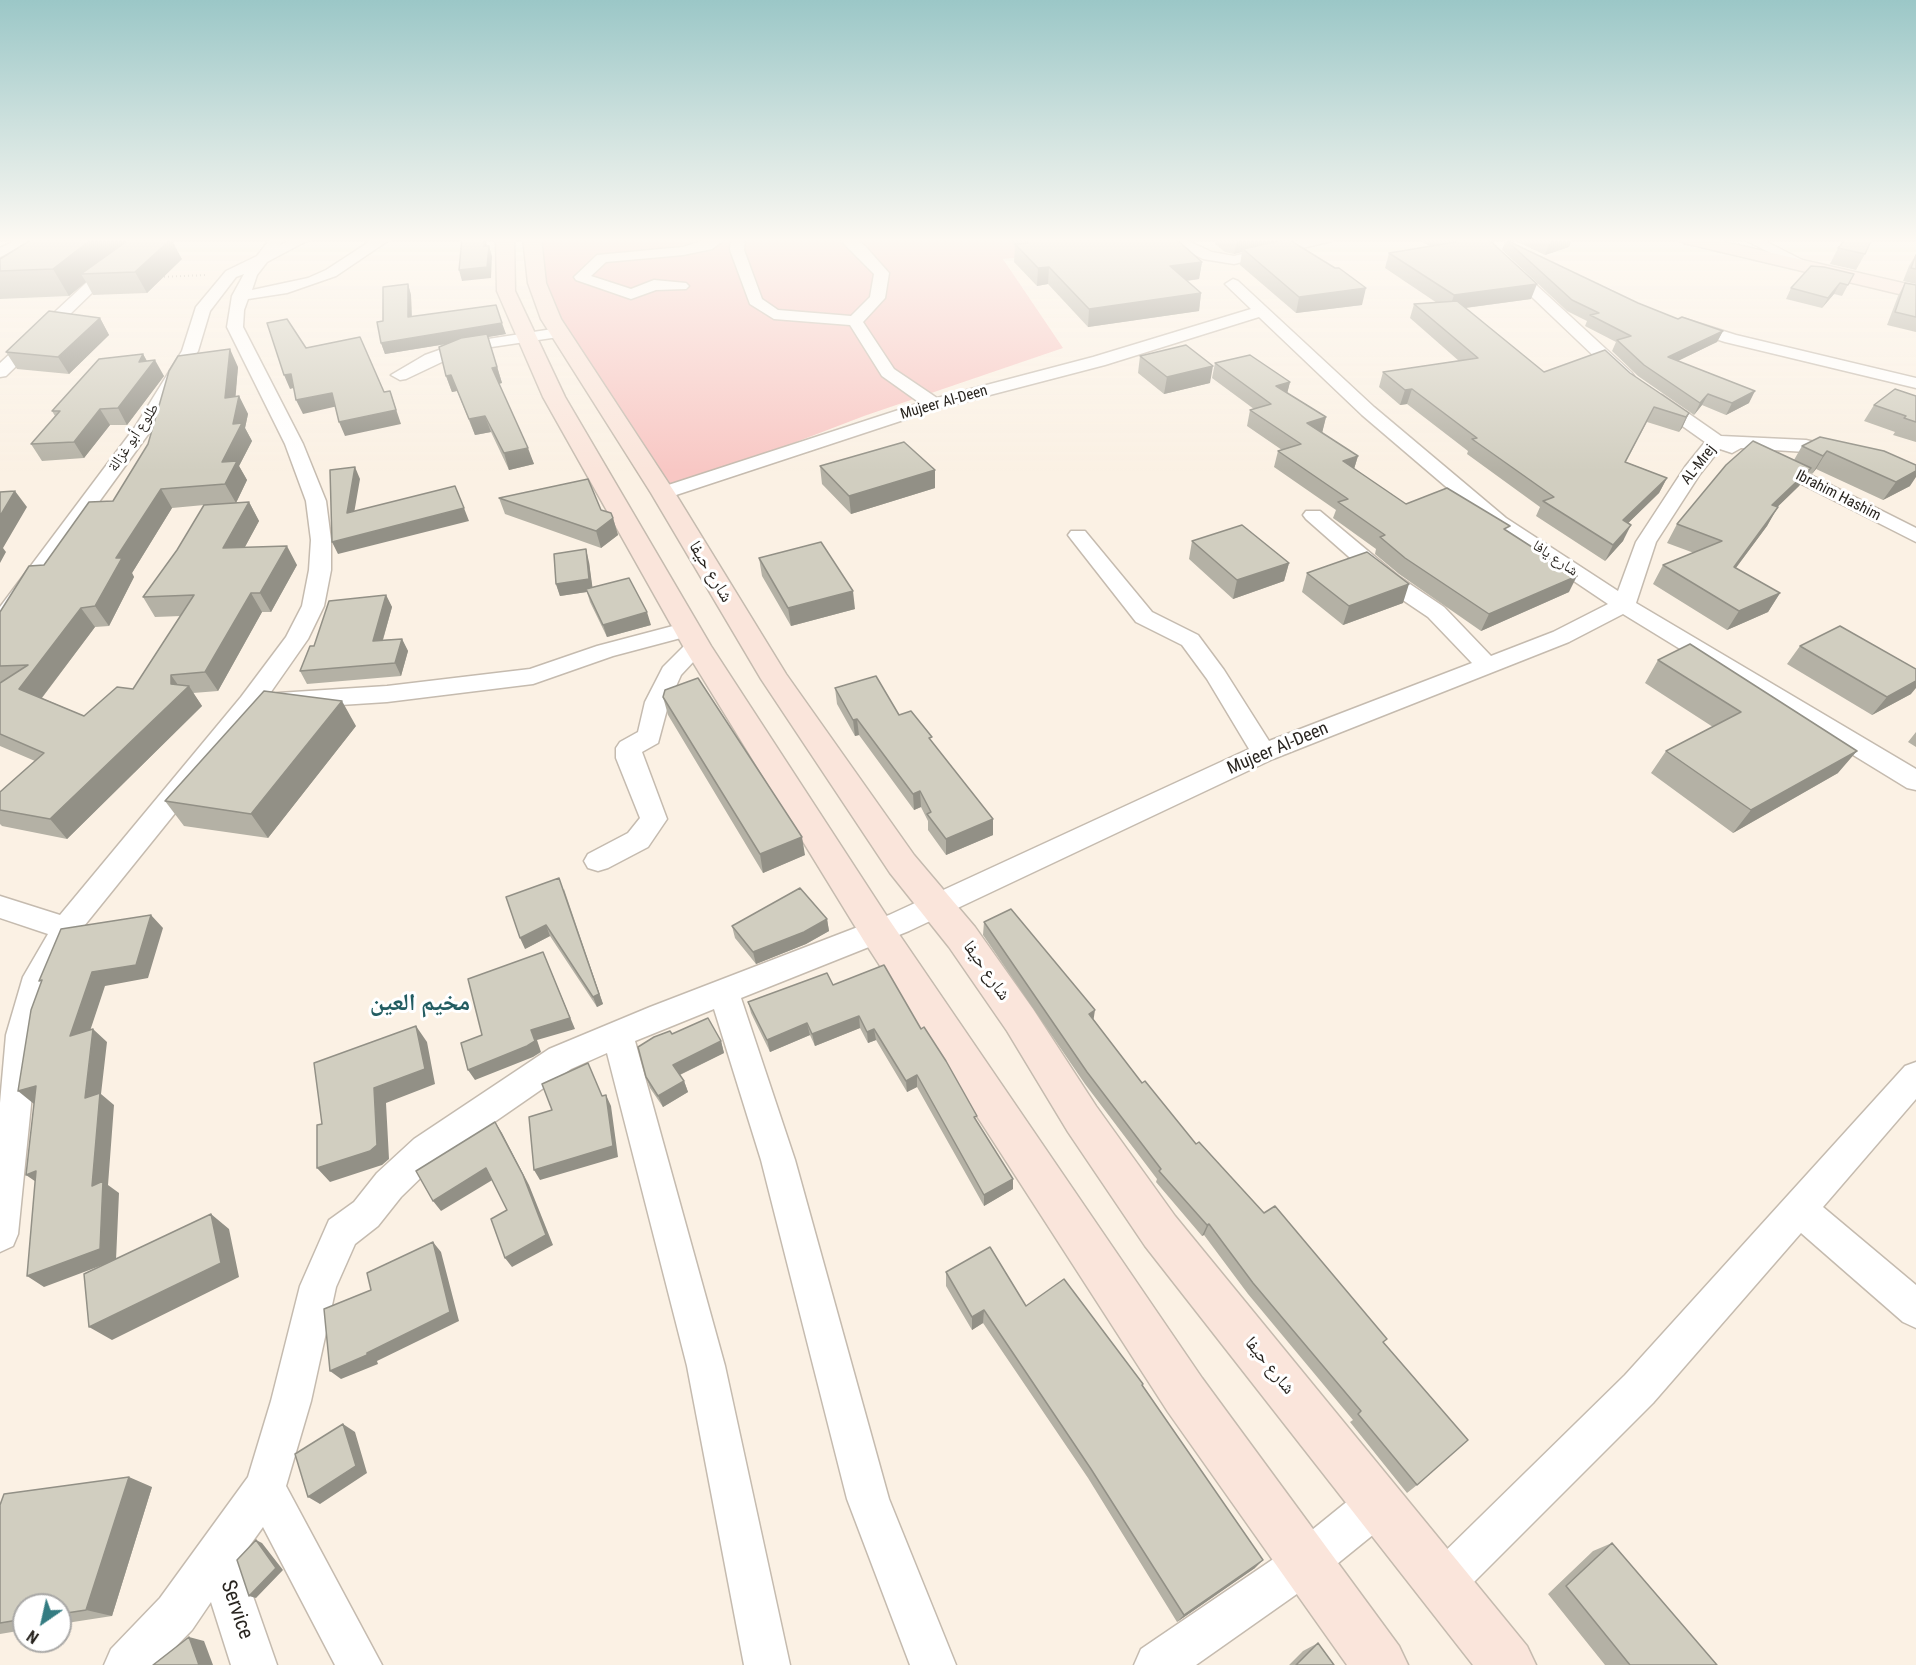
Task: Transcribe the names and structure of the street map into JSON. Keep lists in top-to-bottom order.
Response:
{
  "streets": {
    "main road": ["شارع حيفا"],
    "street": [
      "Mujeer Al-Deen",
      "طلوع أبو غزالة",
      "AL-Mrej",
      "Ibrahim Hashim",
      "شارع يافا",
      "Service"
    ]
  },
  "crossings": [
    ["Mujeer Al-Deen", "AL-Mrej"],
    ["Mujeer Al-Deen", "شارع يافا"],
    ["Mujeer Al-Deen", "شارع حيفا"],
    ["Mujeer Al-Deen", "Service"],
    ["AL-Mrej", "Ibrahim Hashim"],
    ["AL-Mrej", "شارع يافا"]
  ],
  "districts": ["مخيم العين"],
  "north": "bottom left"
}
